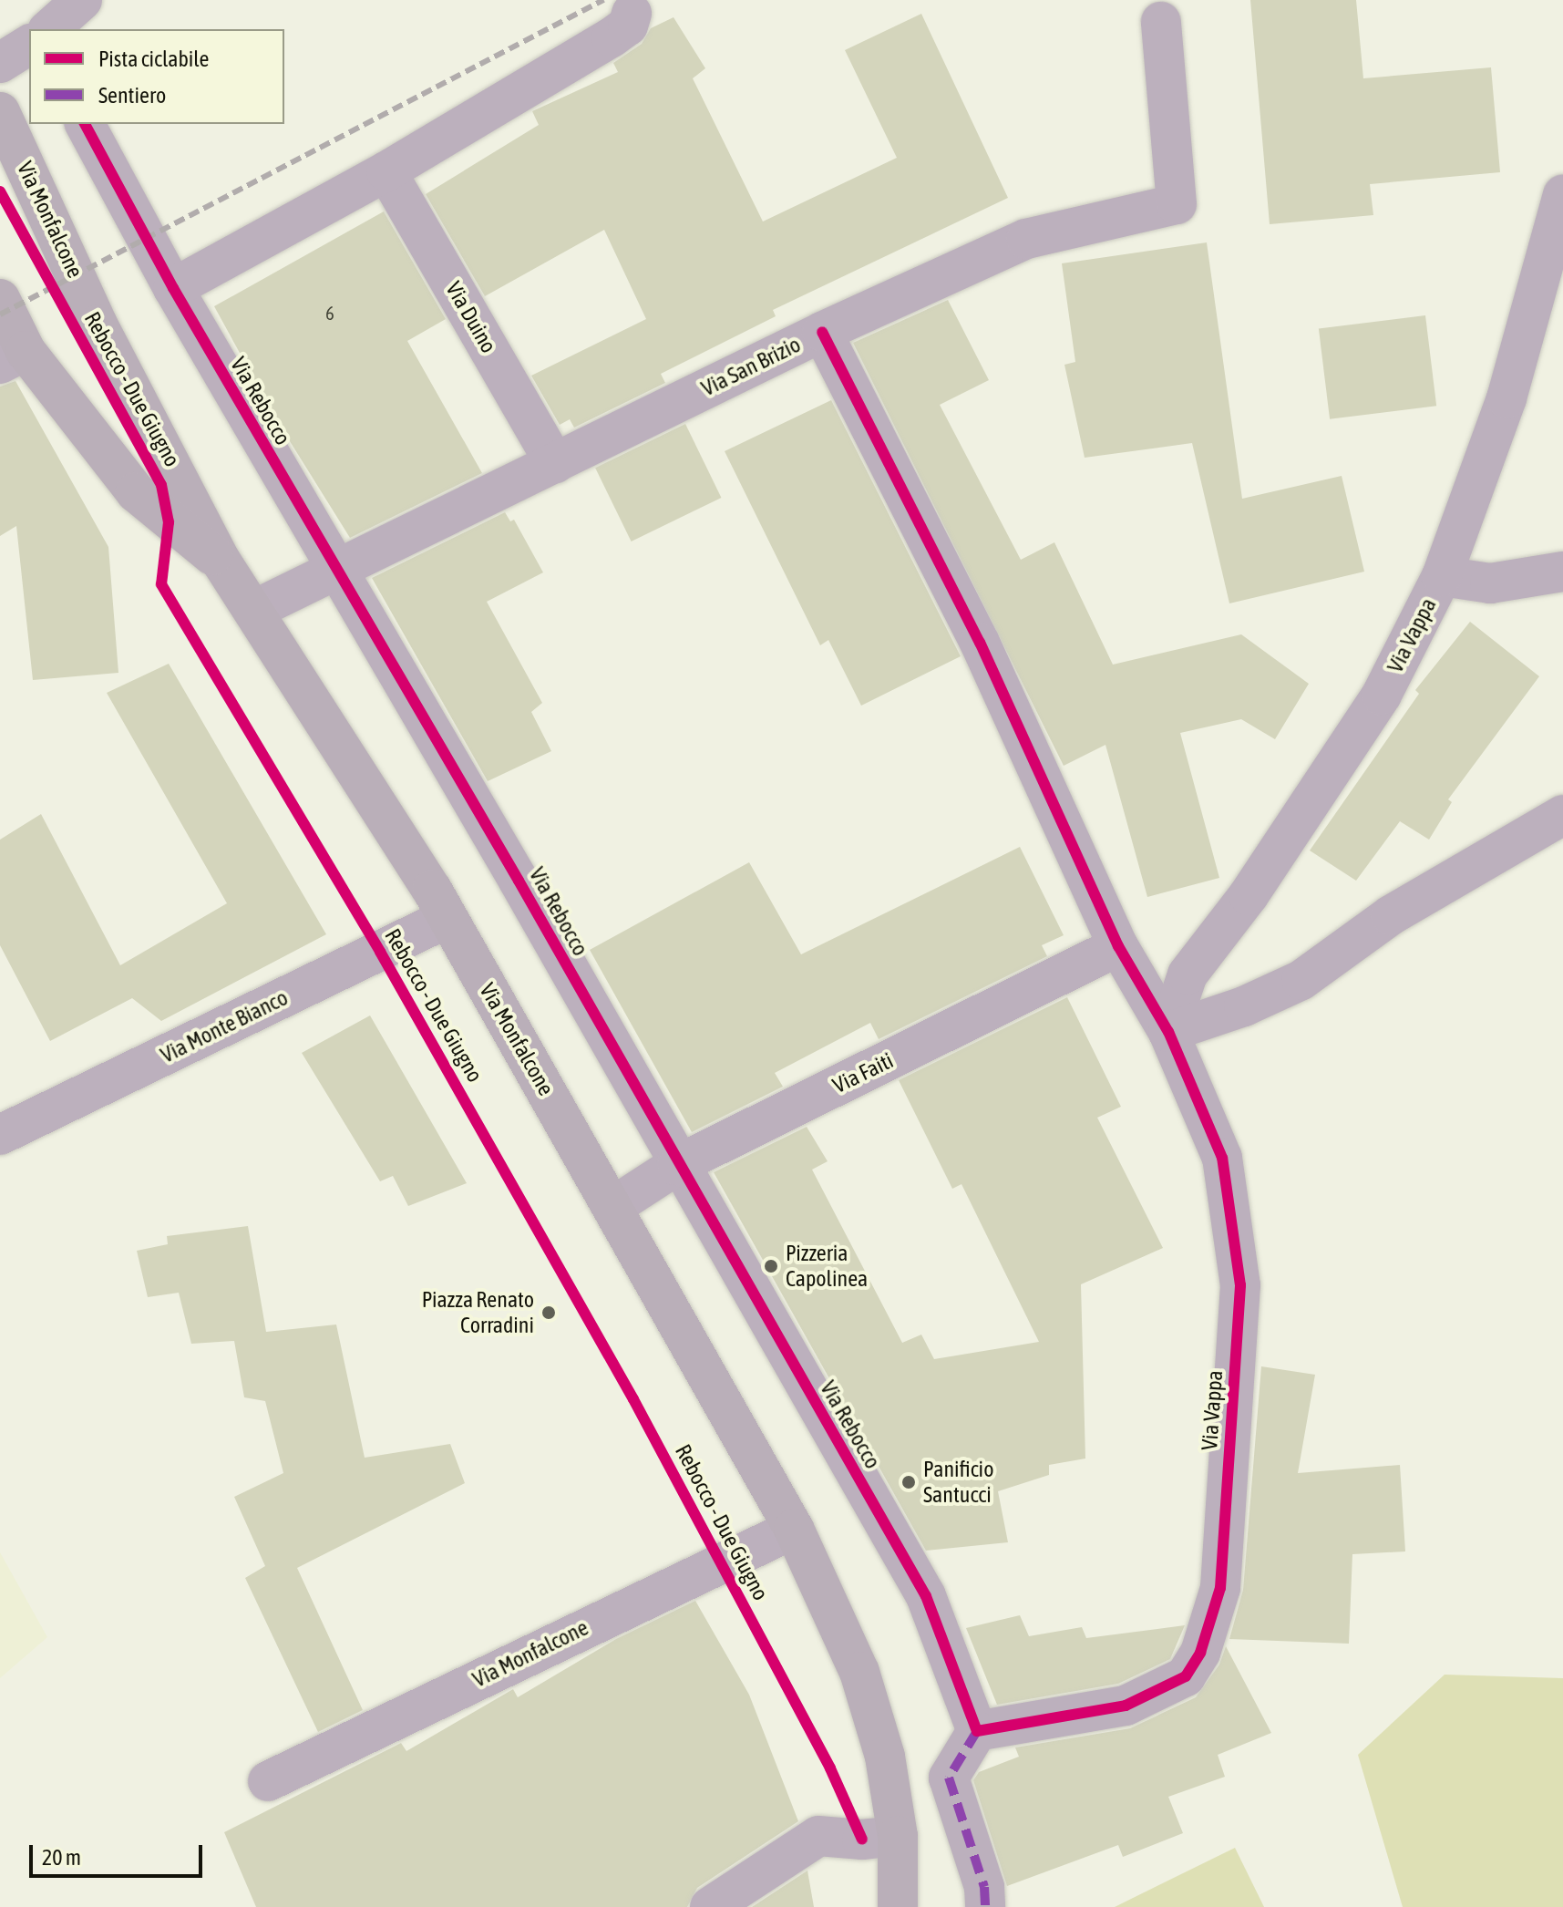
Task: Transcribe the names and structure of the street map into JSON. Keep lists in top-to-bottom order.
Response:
{
  "streets": {
    "main road": ["Via Monfalcone"],
    "street": [
      "Via Duino",
      "Via San Brizio",
      "Via Rebocco",
      "Via Vappa",
      "Via Monte Bianco",
      "Via Faiti"
    ],
    "cycle path": ["Rebocco - Due Giugno"]
  },
  "crossings": [
    ["Via Monfalcone", "Via San Brizio"],
    ["Via Monfalcone", "Via Monte Bianco"],
    ["Via Monfalcone", "Via Faiti"],
    ["Via Duino", "Via San Brizio"],
    ["Via San Brizio", "Via Rebocco"],
    ["Via San Brizio", "Via Vappa"],
    ["Via Rebocco", "Via Vappa"],
    ["Via Rebocco", "Via Faiti"],
    ["Via Vappa", "Via Faiti"]
  ],
  "places": ["Pizzeria Capolinea", "Piazza Renato Corradini", "Panificio Santucci"],
  "house_numbers": ["6"],
  "legend": ["Pista ciclabile", "Sentiero"],
  "scale_bar": "20 m"
}
